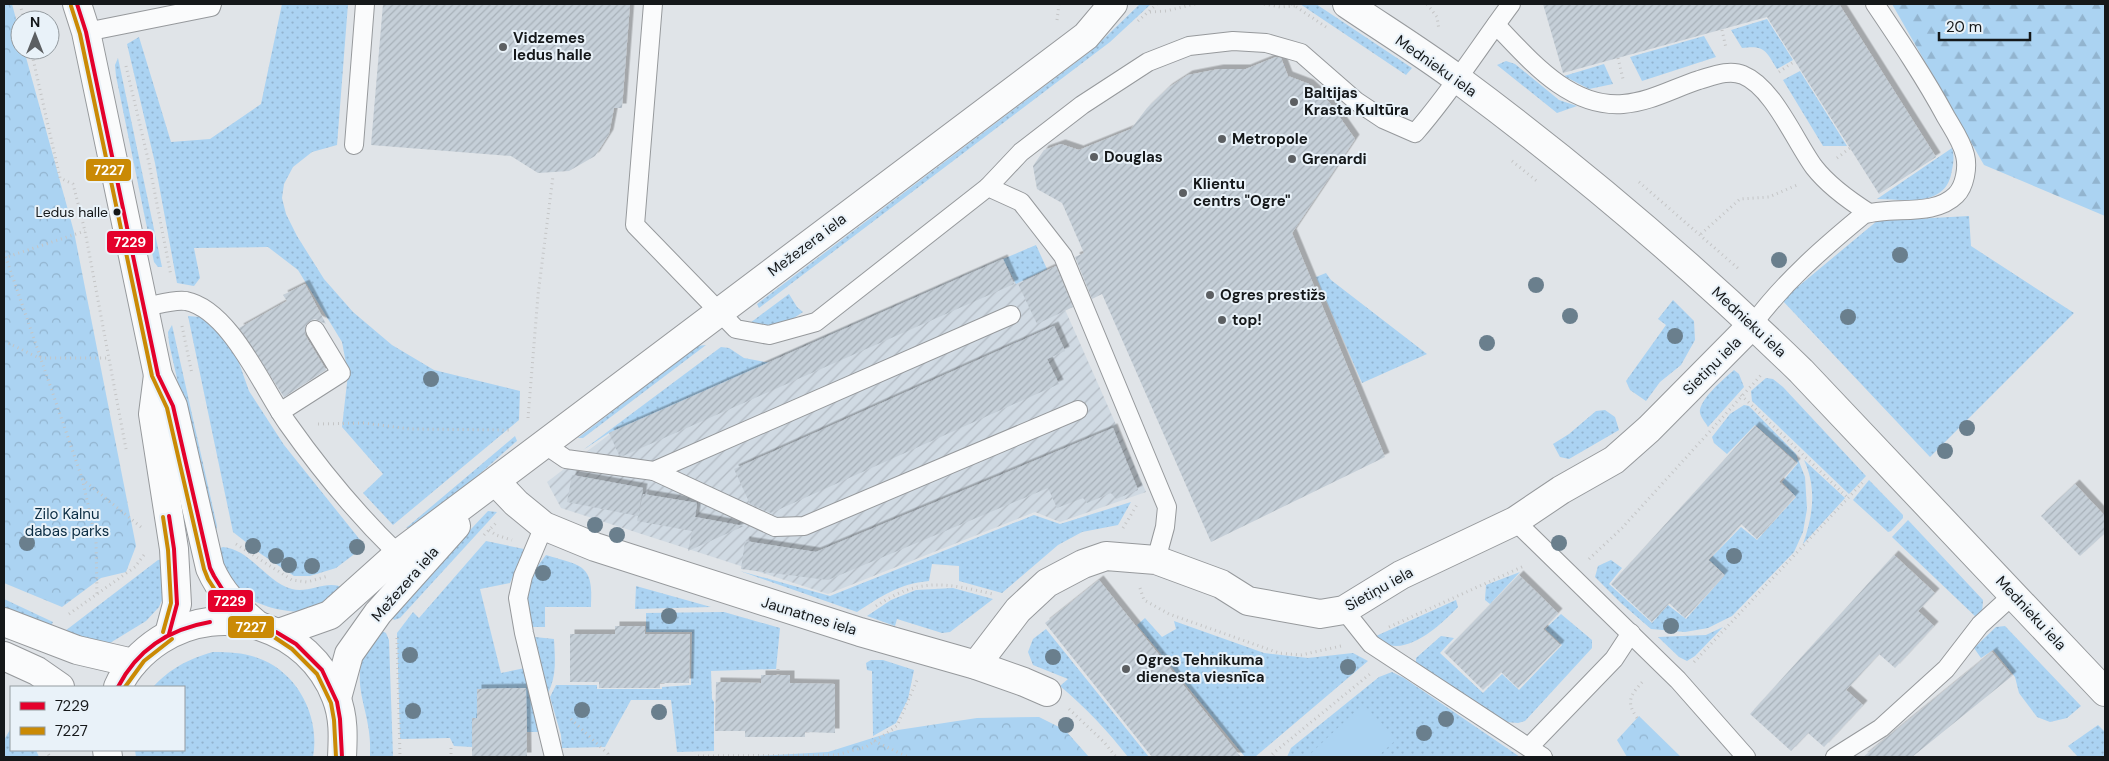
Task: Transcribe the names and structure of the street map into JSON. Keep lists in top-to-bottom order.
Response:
{
  "streets": {
    "street": [
      "Mednieku iela",
      "Mežezera iela",
      "Sietiņu iela",
      "Jaunatnes iela"
    ]
  },
  "crossings": [
    ["Mednieku iela", "Sietiņu iela"],
    ["Mežezera iela", "Jaunatnes iela"],
    ["Sietiņu iela", "Jaunatnes iela"]
  ],
  "parks": ["Zilo Kalnu dabas parks"],
  "places": [
    "Vidzemes ledus halle",
    "Baltijas Krasta Kultūra",
    "Metropole",
    "Douglas",
    "Grenardi",
    "Klientu centrs \"Ogre\"",
    "Ledus halle",
    "Ogres prestižs",
    "top!",
    "Ogres Tehnikuma dienesta viesnīca"
  ],
  "lines": ["transit line 7229", "transit line 7227"],
  "legend": ["7229", "7227"],
  "scale_bar": "20 m",
  "north": "top"
}
